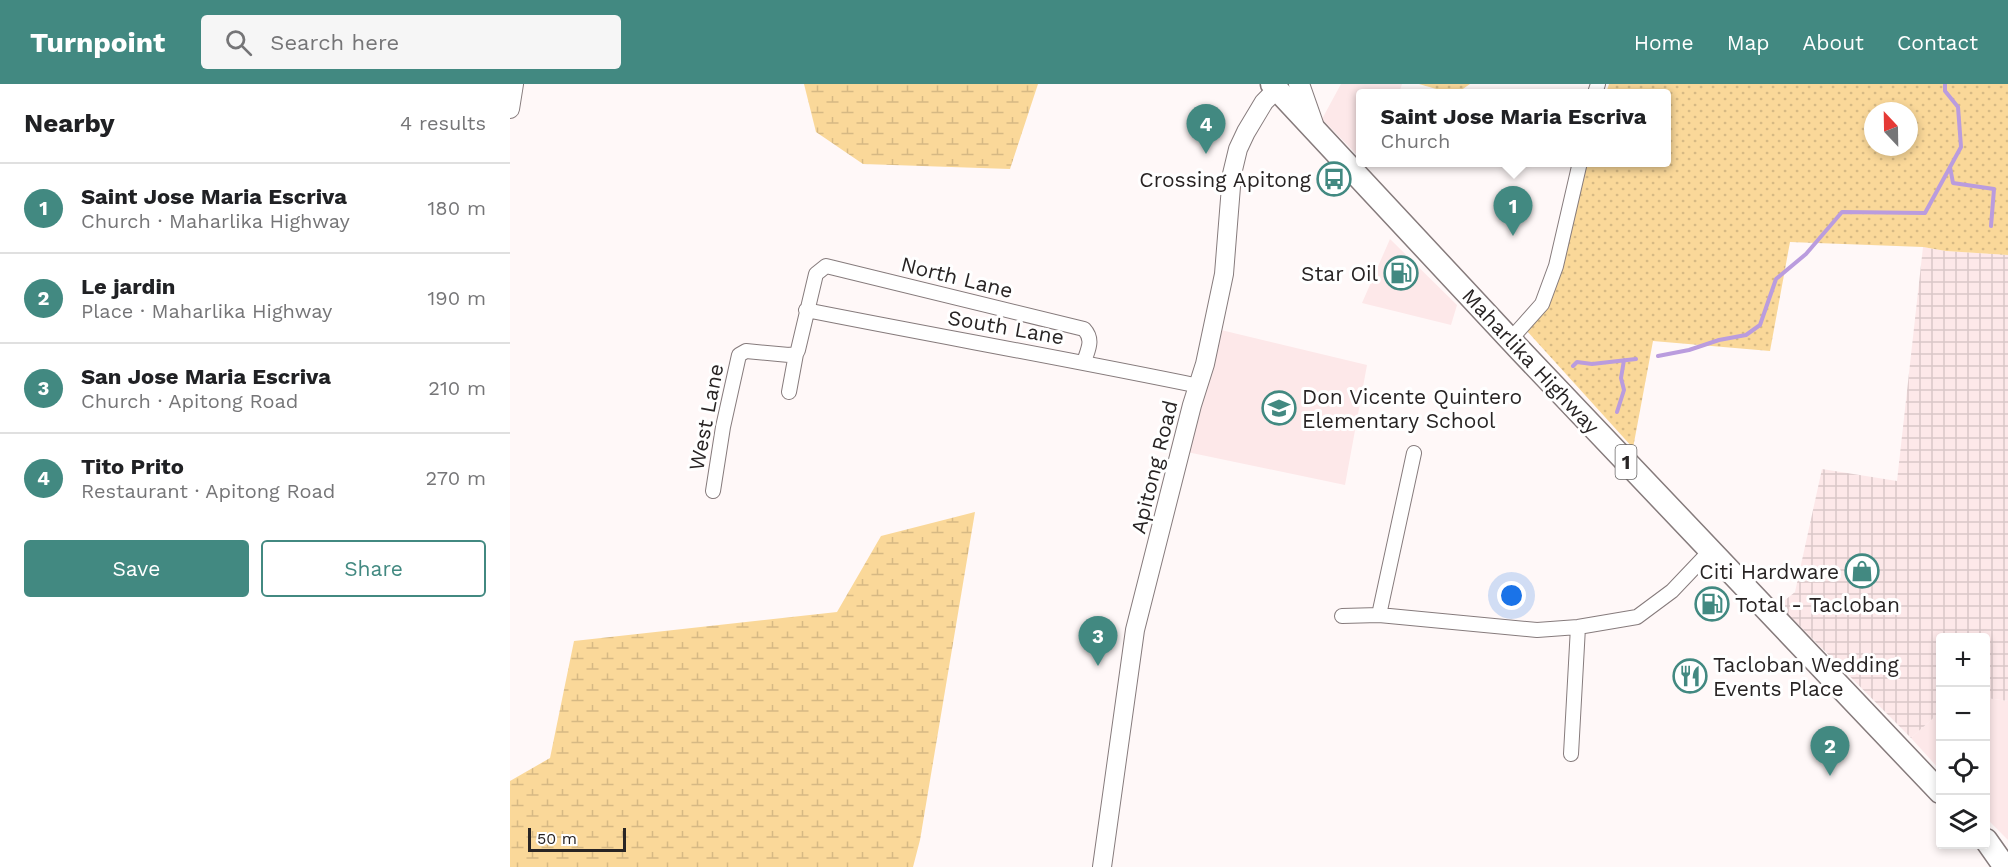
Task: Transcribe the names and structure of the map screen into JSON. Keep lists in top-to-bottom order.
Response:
{
  "streets": {
    "main road": ["Maharlika Highway", "1"],
    "street": [
      "North Lane",
      "South Lane",
      "West Lane",
      "Apitong Road"
    ]
  },
  "crossings": [
    ["North Lane", "South Lane"],
    ["South Lane", "Apitong Road"],
    ["Maharlika Highway", "Apitong Road"]
  ],
  "places": {
    "bus stop": ["Crossing Apitong"],
    "fuel station": ["Star Oil", "Total - Tacloban"],
    "school or university": ["Don Vicente Quintero Elementary School"],
    "shop": ["Citi Hardware"],
    "restaurant": ["Tacloban Wedding Events Place"]
  },
  "scale_bar": "50 m",
  "north": "top",
  "page": {
    "header": "Turnpoint",
    "search": "Search here",
    "nav": [
      "Home",
      "Map",
      "About",
      "Contact"
    ],
    "heading": ["Nearby", "4 results"],
    "popup": ["Saint Jose Maria Escriva", "Church"],
    "pins": [
      "4",
      "1",
      "3",
      "2"
    ],
    "list": [
      {
        "mark": "1",
        "name": "Saint Jose Maria Escriva",
        "note": "Church · Maharlika Highway",
        "value": "180 m"
      },
      {
        "mark": "2",
        "name": "Le jardin",
        "note": "Place · Maharlika Highway",
        "value": "190 m"
      },
      {
        "mark": "3",
        "name": "San Jose Maria Escriva",
        "note": "Church · Apitong Road",
        "value": "210 m"
      },
      {
        "mark": "4",
        "name": "Tito Prito",
        "note": "Restaurant · Apitong Road",
        "value": "270 m"
      }
    ],
    "buttons": ["Save", "Share"],
    "map_buttons": ["+", "−"],
    "scale": "50 m"
  }
}
